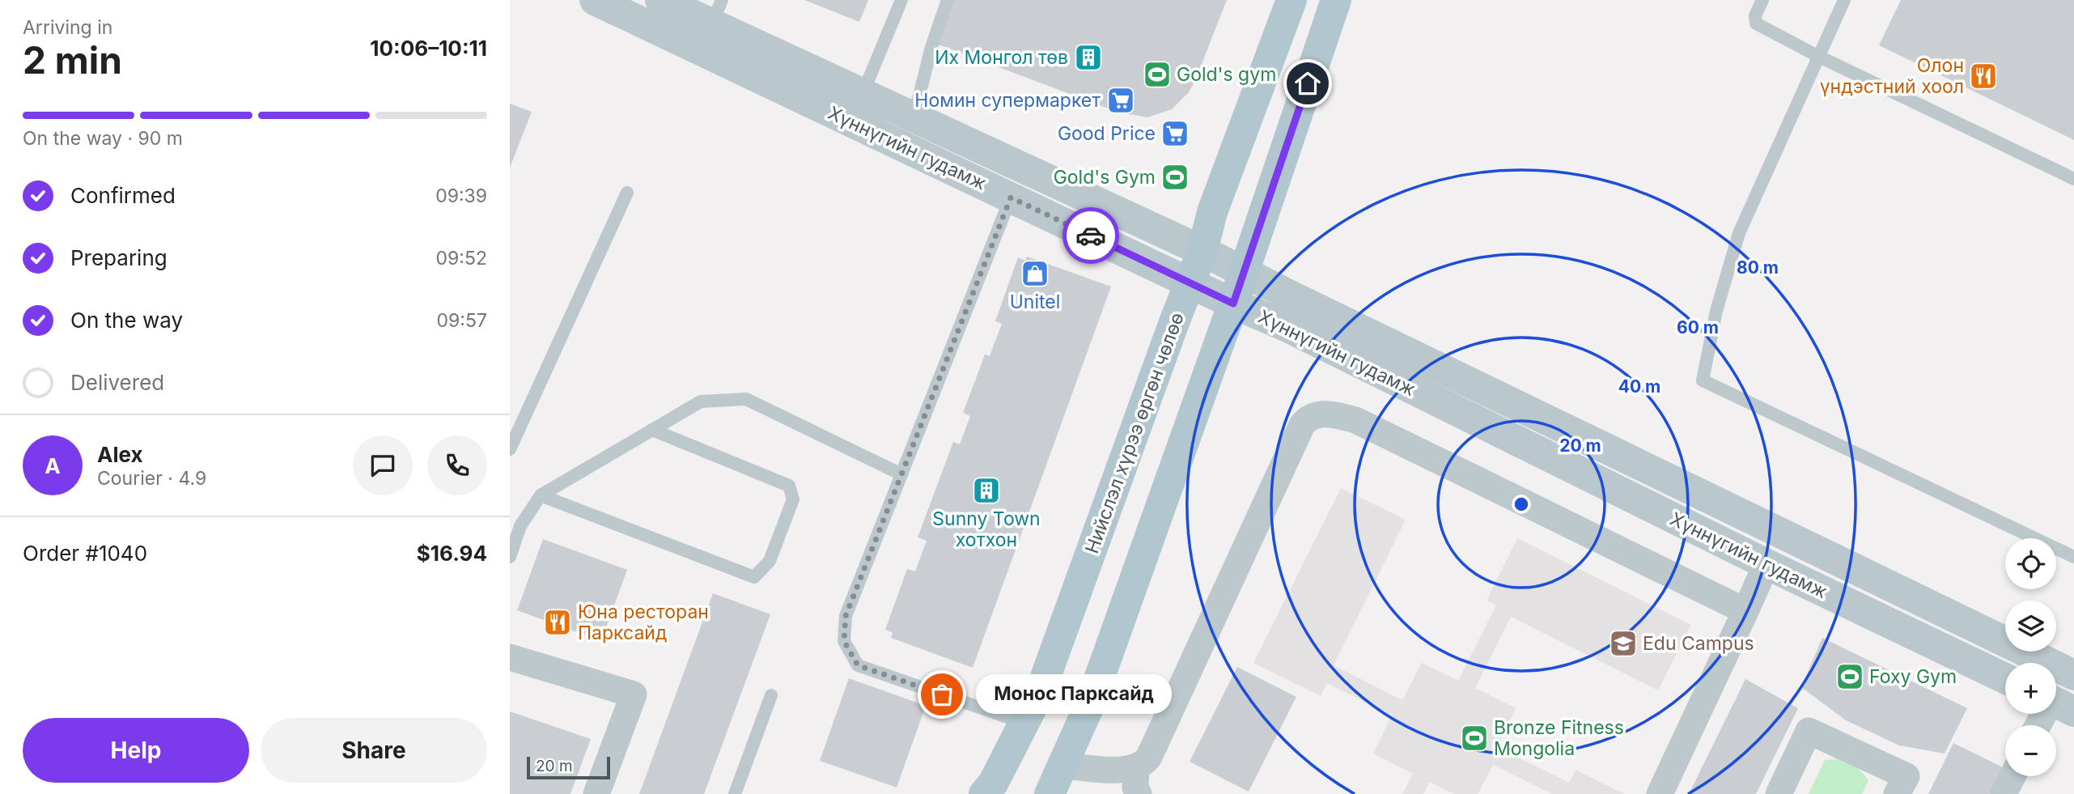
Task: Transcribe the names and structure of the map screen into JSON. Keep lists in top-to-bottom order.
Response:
{
  "streets": {
    "main road": ["Хүннүгийн гудамж", "Нийслэл хүрээ өргөн чөлөө"]
  },
  "crossings": [
    ["Хүннүгийн гудамж", "Нийслэл хүрээ өргөн чөлөө"]
  ],
  "places": {
    "building": ["Их Монгол төв", "Sunny Town хотхон"],
    "sports": [
      "Gold's gym",
      "Gold's Gym",
      "Foxy Gym",
      "Bronze Fitness Mongolia"
    ],
    "restaurant": ["Олон үндэстний хоол", "Юна ресторан Парксайд"],
    "supermarket": ["Номин супермаркет", "Good Price"],
    "shop": ["Unitel"],
    "school or university": ["Edu Campus"],
    "other": ["Монос Парксайд"]
  },
  "scale_bar": "20 m",
  "page": {
    "heading": ["2 min", "Arriving in", "10:06–10:11"],
    "panel": [
      "Alex",
      "Courier · 4.9",
      "Order #1040",
      "$16.94"
    ],
    "bar": "On the way · 90 m",
    "list": [
      ["Confirmed", "09:39"],
      ["Preparing", "09:52"],
      ["On the way", "09:57"],
      "Delivered"
    ],
    "round": "A",
    "map_buttons": ["+", "−"],
    "bubble": "Монос Парксайд",
    "buttons": ["Help", "Share"],
    "scale": "20 m"
  },
  "rings": [
    "80 m",
    "60 m",
    "40 m",
    "20 m"
  ]
}
